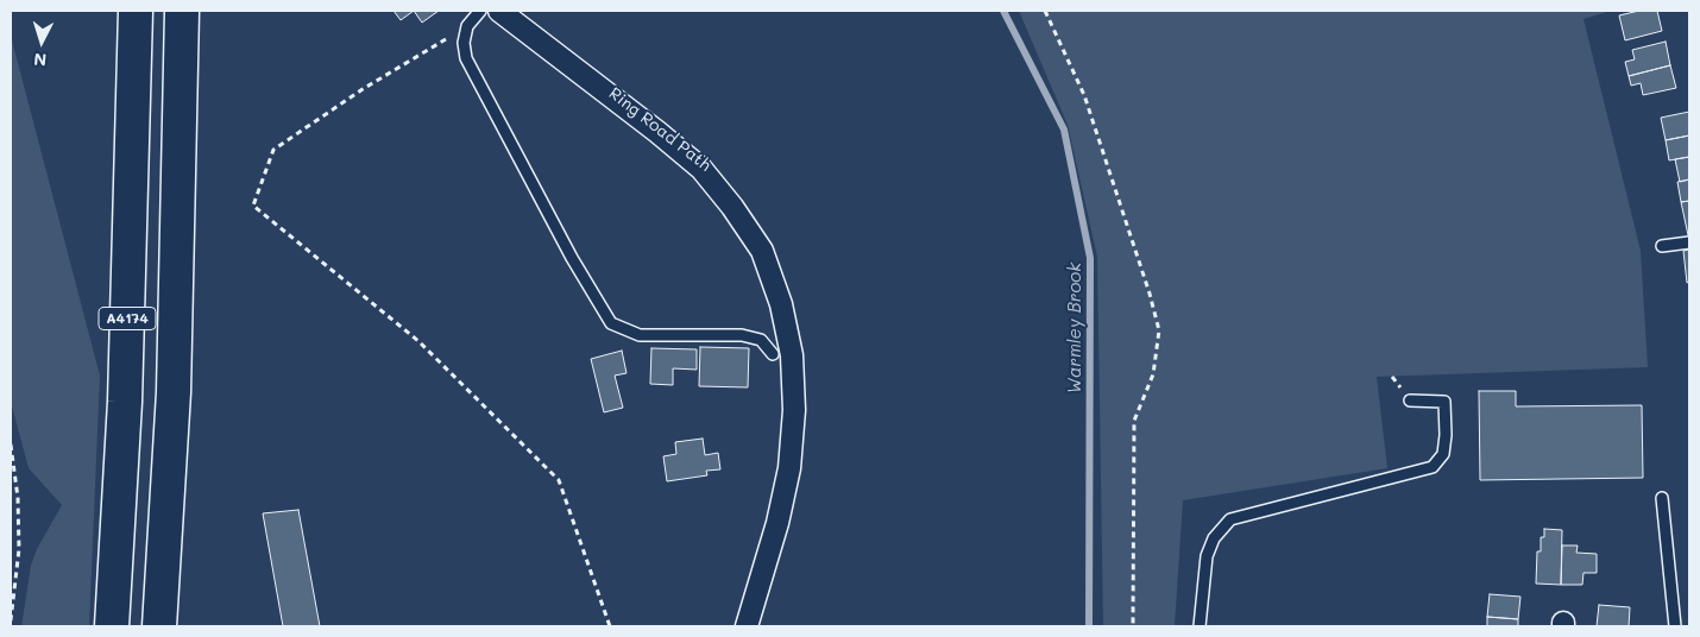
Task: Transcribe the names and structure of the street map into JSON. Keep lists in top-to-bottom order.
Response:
{
  "streets": {
    "highway": ["A4174"],
    "street": ["Ring Road Path"]
  },
  "water": ["Warmley Brook"],
  "north": "bottom"
}
